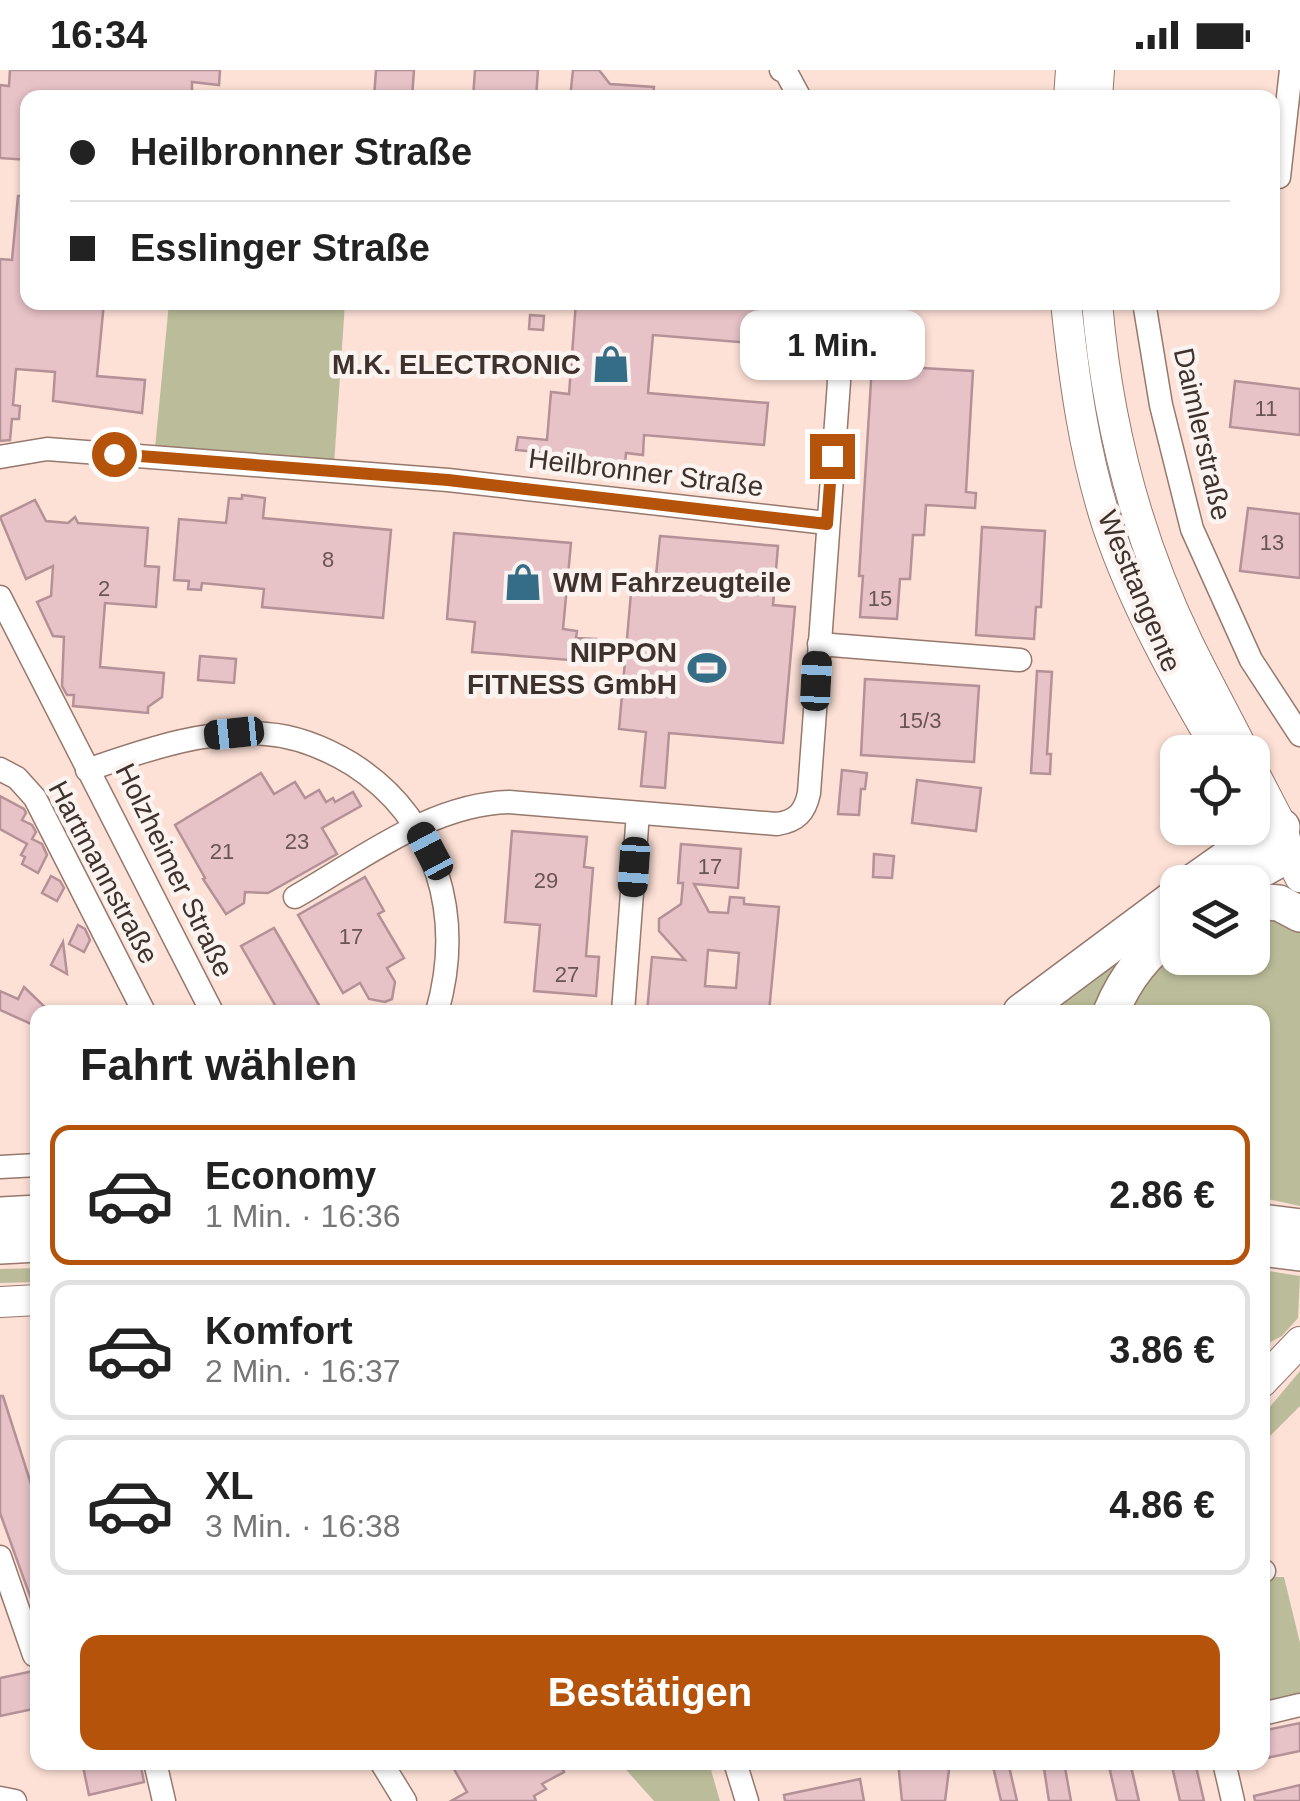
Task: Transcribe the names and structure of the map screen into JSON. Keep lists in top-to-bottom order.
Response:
{
  "streets": {
    "main road": ["Westtangente"],
    "street": [
      "Daimlerstraße",
      "Heilbronner Straße",
      "Holzheimer Straße",
      "Hartmannstraße"
    ]
  },
  "places": {
    "shop": ["M.K. ELECTRONIC", "WM Fahrzeugteile"],
    "sports": ["NIPPON FITNESS GmbH"]
  },
  "house_numbers": [
    "11",
    "13",
    "8",
    "2",
    "15",
    "15/3",
    "23",
    "21",
    "17",
    "29",
    "17",
    "27"
  ],
  "page": {
    "status": "16:34",
    "banner": ["Heilbronner Straße", "Esslinger Straße"],
    "bubble": "1 Min.",
    "heading": "Fahrt wählen",
    "list": [
      {
        "name": "Economy",
        "note": "1 Min. · 16:36",
        "value": "2.86 €"
      },
      {
        "name": "Komfort",
        "note": "2 Min. · 16:37",
        "value": "3.86 €"
      },
      {
        "name": "XL",
        "note": "3 Min. · 16:38",
        "value": "4.86 €"
      }
    ],
    "buttons": "Bestätigen"
  }
}
